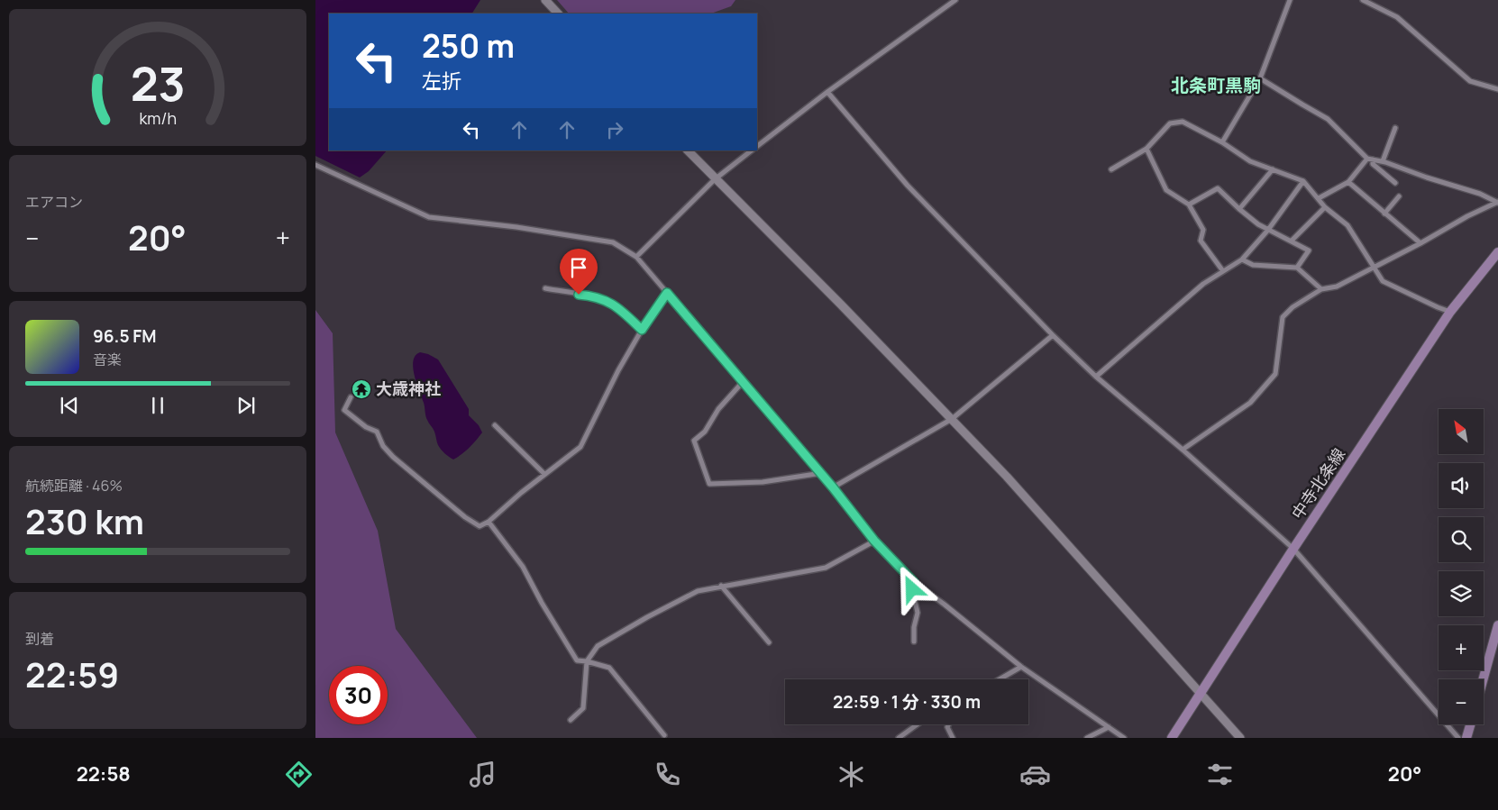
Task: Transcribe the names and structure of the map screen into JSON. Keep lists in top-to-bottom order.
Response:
{
  "streets": {
    "main road": ["中寺北条線"]
  },
  "districts": ["北条町黒駒"],
  "places": {
    "temple": ["大歳神社"]
  },
  "north": "top left",
  "page": {
    "turn": ["250 m", "左折"],
    "tile": [
      "エアコン",
      ["航続距離 · 46%", "230 km"],
      ["到着", "22:59"]
    ],
    "heat": ["−", "20°", "+"],
    "song": ["96.5 FM", "音楽"],
    "map_buttons": ["+", "−"],
    "limit": "30",
    "trip": "22:59 · 1 分 · 330 m",
    "tabs": ["22:58", "20°"],
    "gauge": ["23", "km/h"]
  }
}
